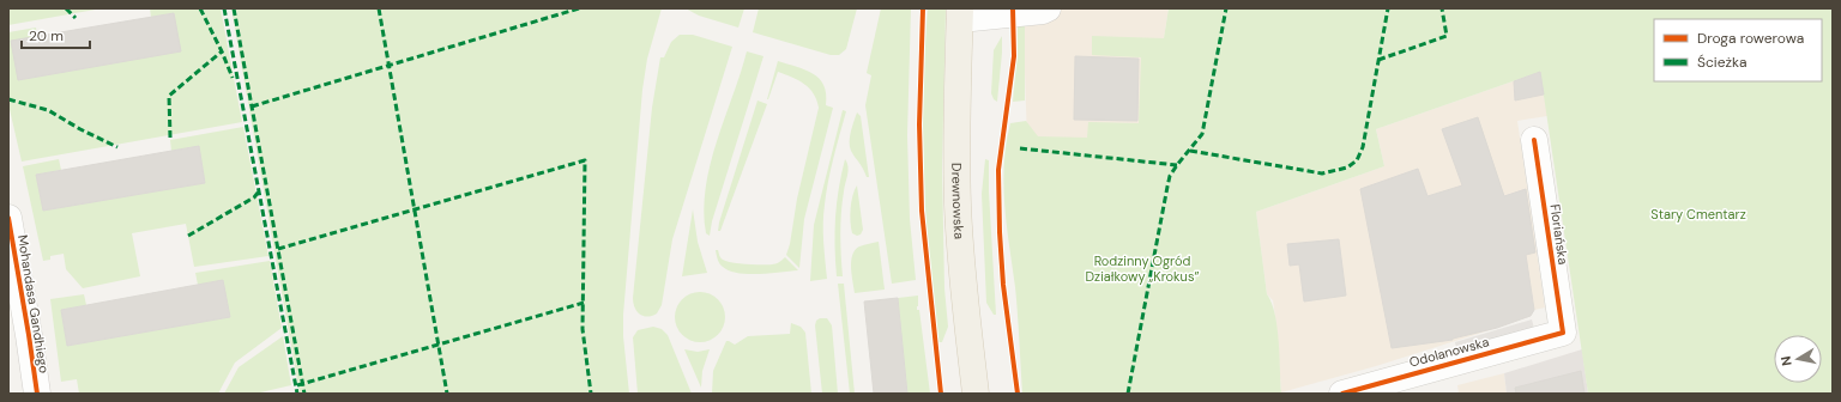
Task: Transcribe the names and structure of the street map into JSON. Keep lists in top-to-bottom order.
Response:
{
  "streets": {
    "main road": ["Drewnowska"],
    "street": ["Floriańska", "Mohandasa Gandhiego", "Odolanowska"]
  },
  "crossings": [
    ["Floriańska", "Odolanowska"]
  ],
  "parks": ["Stary Cmentarz", "Rodzinny Ogród Działkowy „Krokus”"],
  "legend": ["Droga rowerowa", "Ścieżka"],
  "scale_bar": "20 m",
  "north": "left"
}
